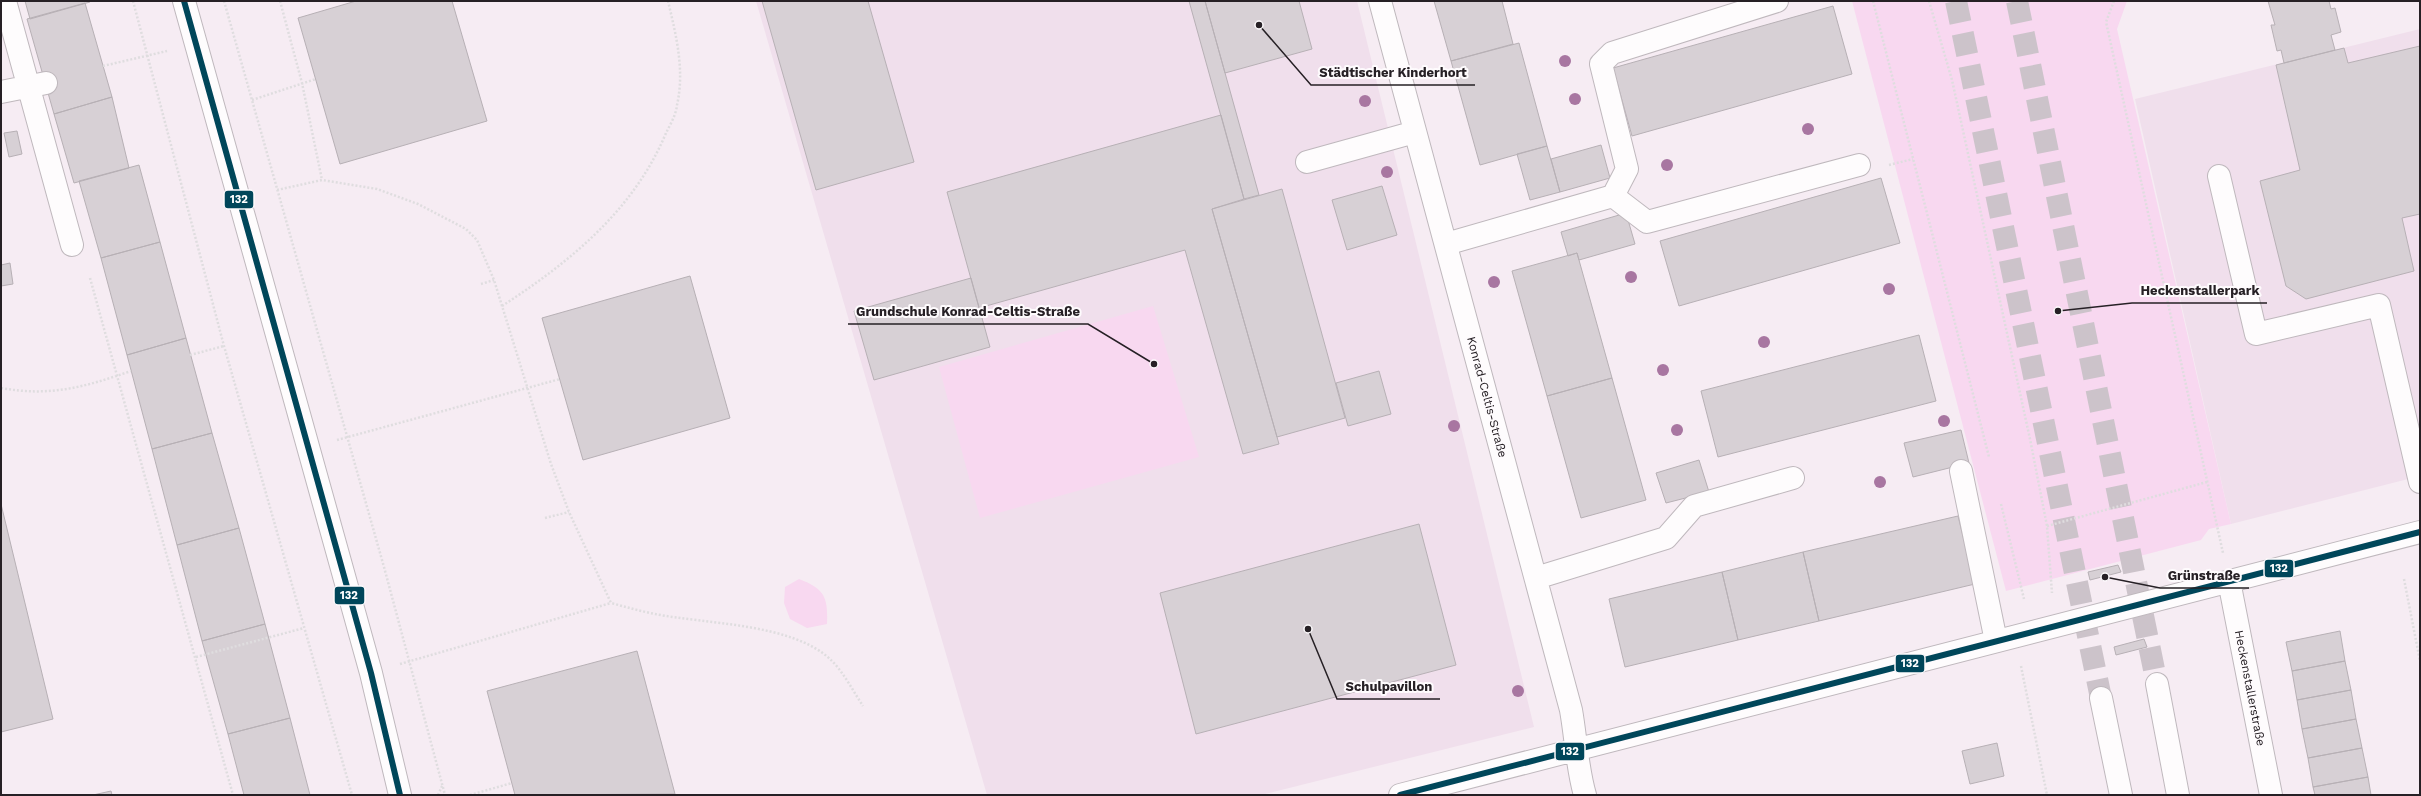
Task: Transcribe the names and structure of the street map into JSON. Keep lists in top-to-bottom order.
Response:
{
  "streets": {
    "main road": ["Konrad-Celtis-Straße", "Heckenstallerstraße"]
  },
  "places": [
    "Städtischer Kinderhort",
    "Heckenstallerpark",
    "Grundschule Konrad-Celtis-Straße",
    "Grünstraße",
    "Schulpavillon"
  ],
  "lines": ["transit line 132"]
}
